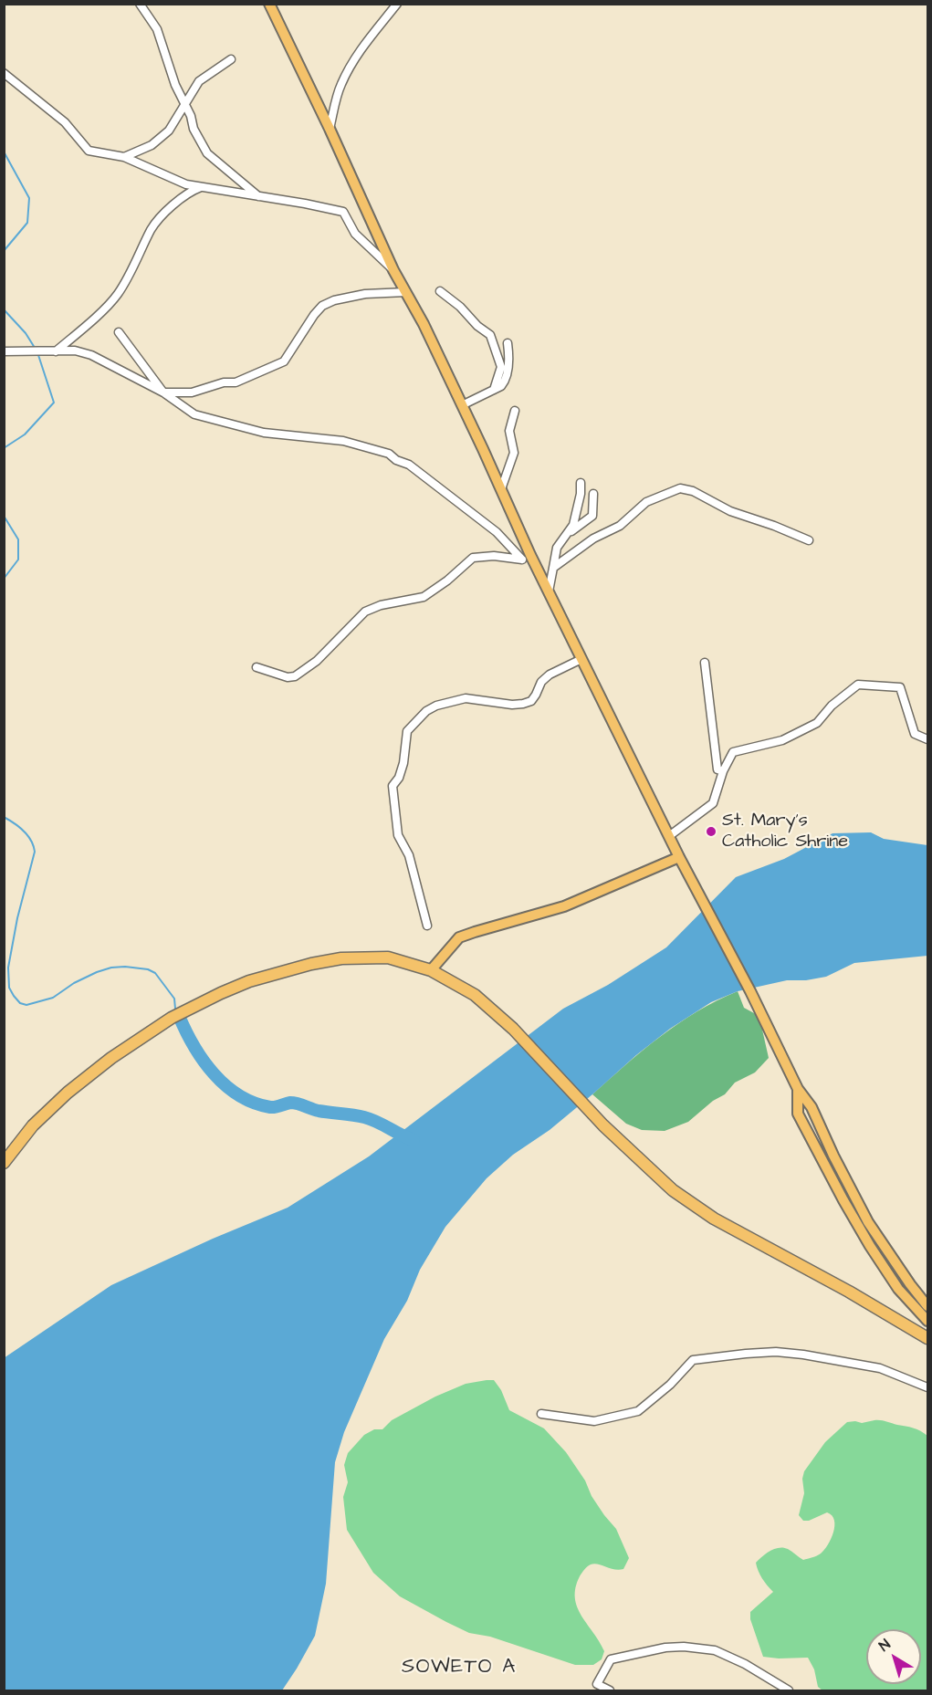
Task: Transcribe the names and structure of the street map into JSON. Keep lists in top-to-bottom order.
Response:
{
  "districts": ["SOWETO A"],
  "places": ["St. Mary's Catholic Shrine"],
  "north": "top left"
}
